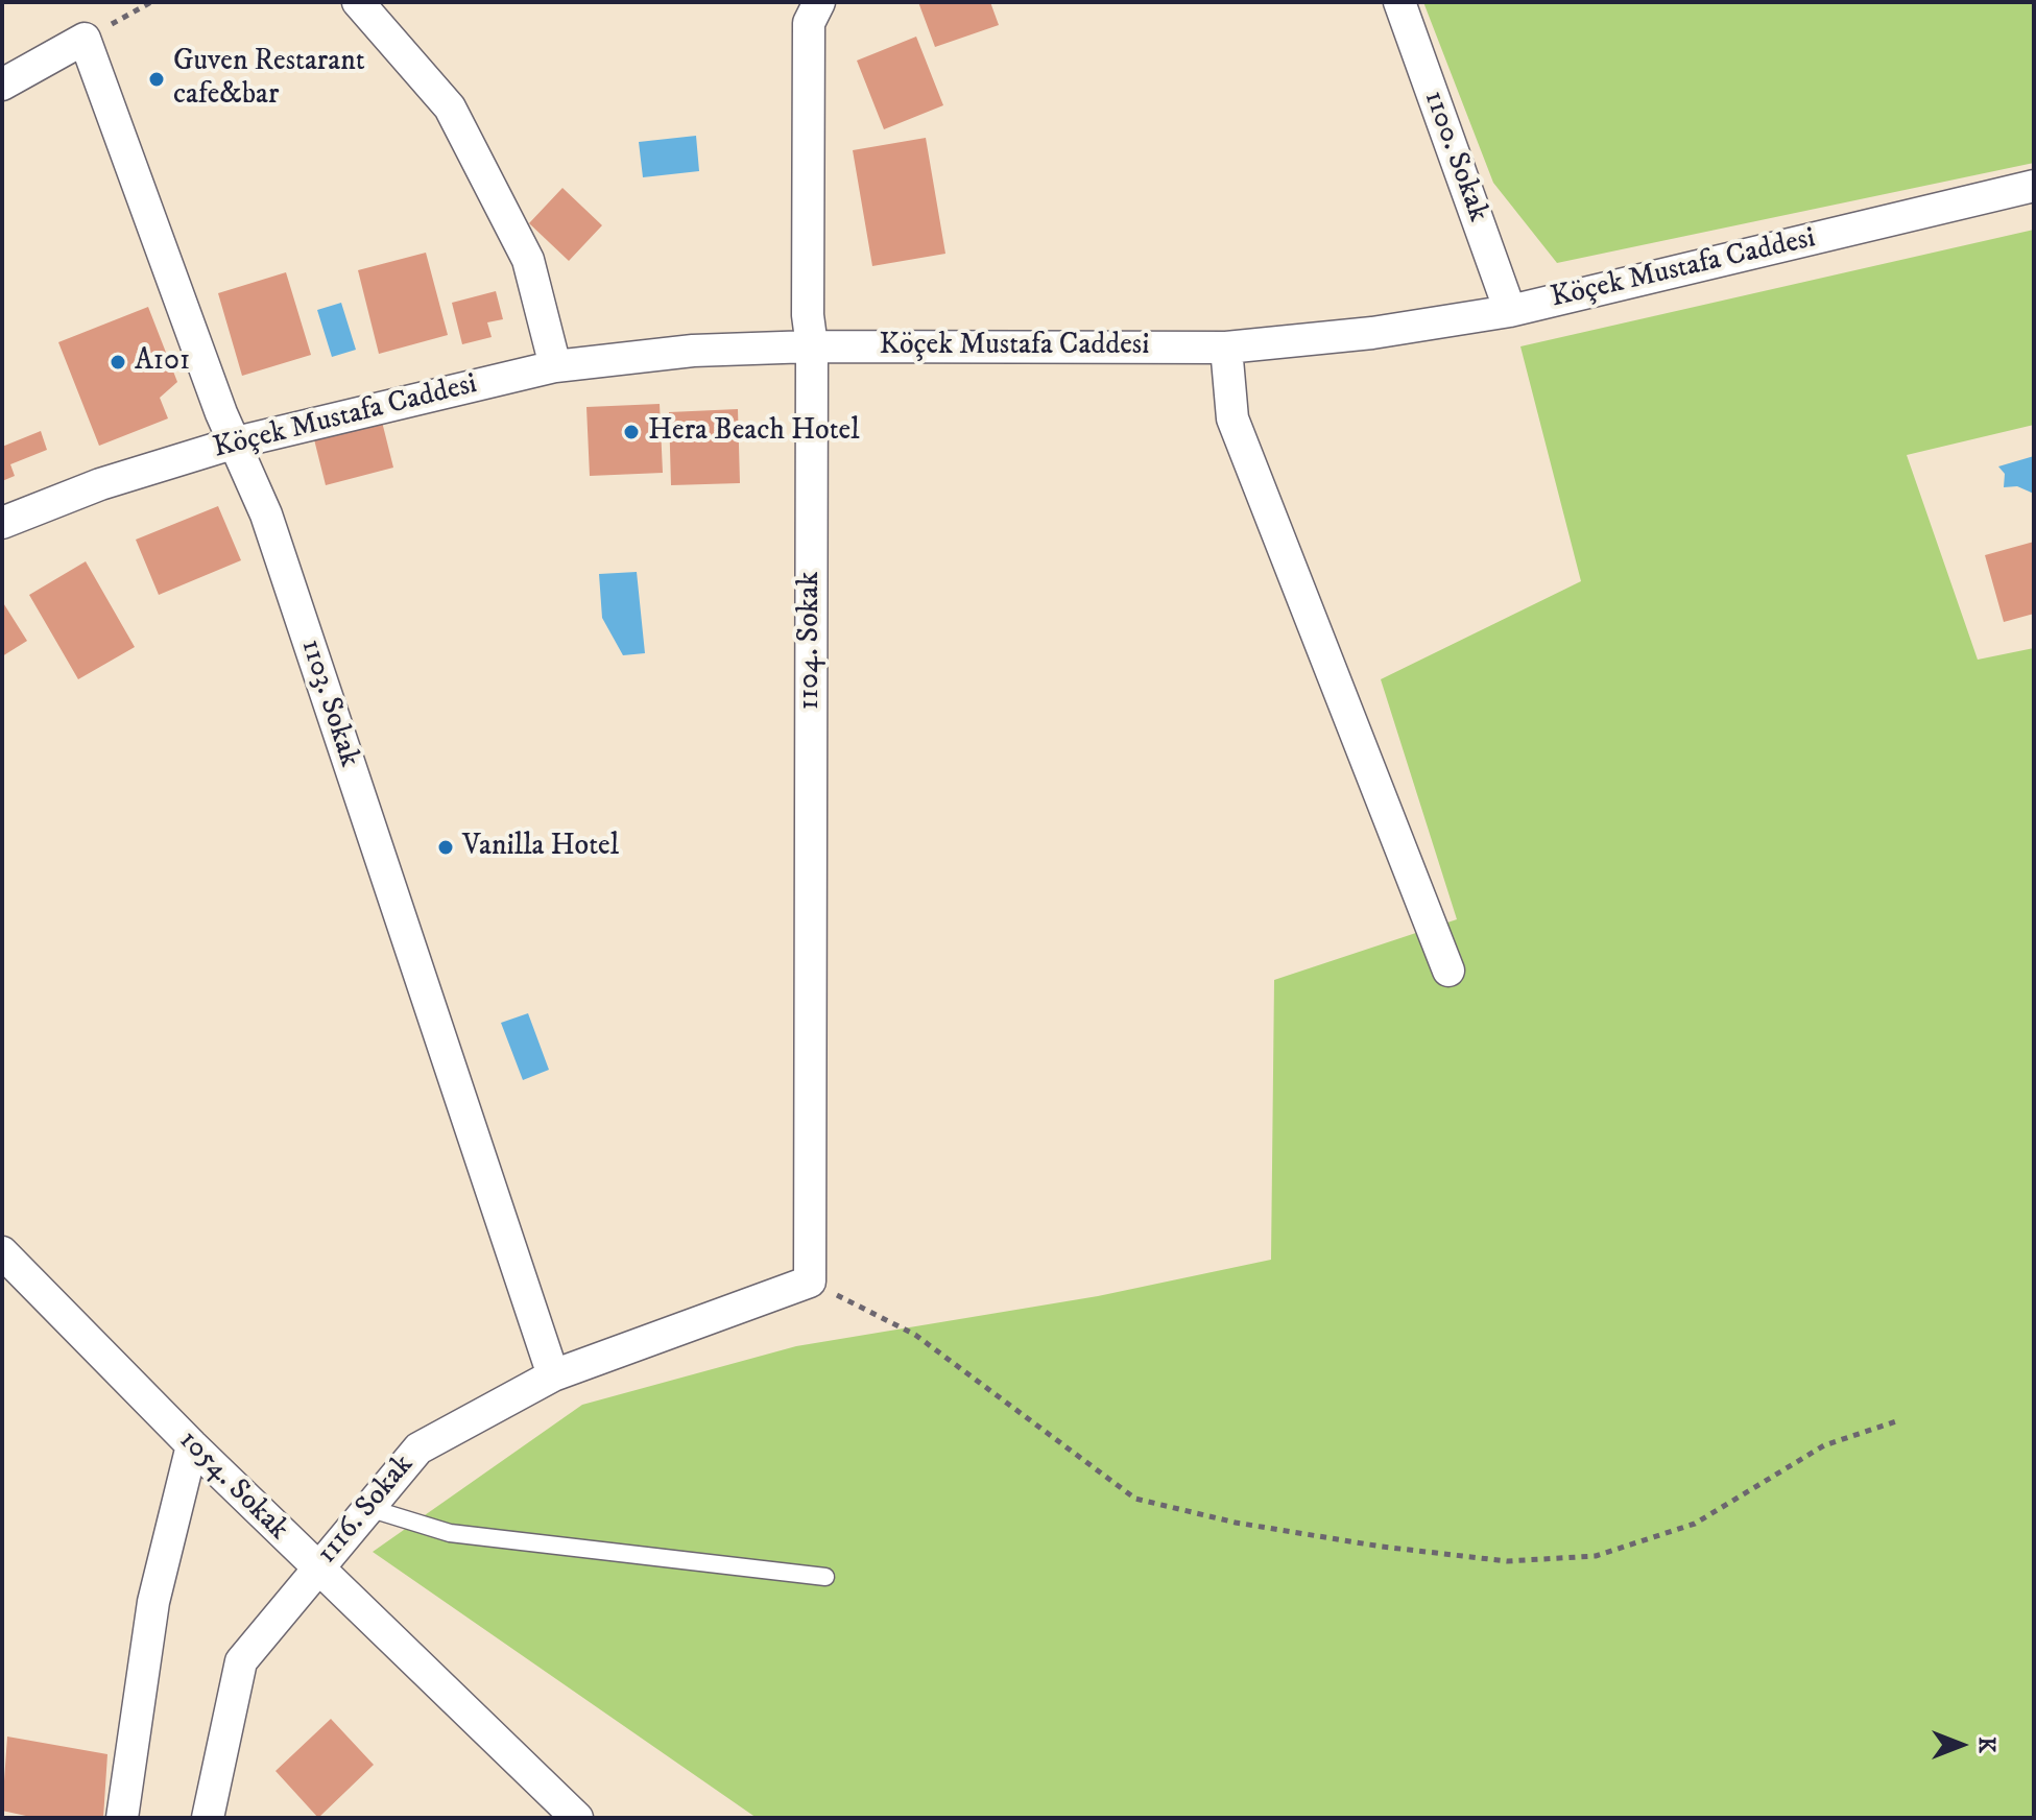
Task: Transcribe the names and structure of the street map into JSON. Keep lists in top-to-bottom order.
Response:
{
  "streets": {
    "street": [
      "1100. Sokak",
      "Köçek Mustafa Caddesi",
      "1104. Sokak",
      "1103. Sokak",
      "1054. Sokak",
      "1116. Sokak"
    ]
  },
  "crossings": [
    ["1100. Sokak", "Köçek Mustafa Caddesi"],
    ["Köçek Mustafa Caddesi", "1104. Sokak"],
    ["Köçek Mustafa Caddesi", "1103. Sokak"],
    ["1104. Sokak", "1116. Sokak"],
    ["1103. Sokak", "1116. Sokak"],
    ["1054. Sokak", "1116. Sokak"]
  ],
  "places": [
    "Guven Restarant cafe&bar",
    "A101",
    "Hera Beach Hotel",
    "Vanilla Hotel"
  ],
  "north": "right"
}
